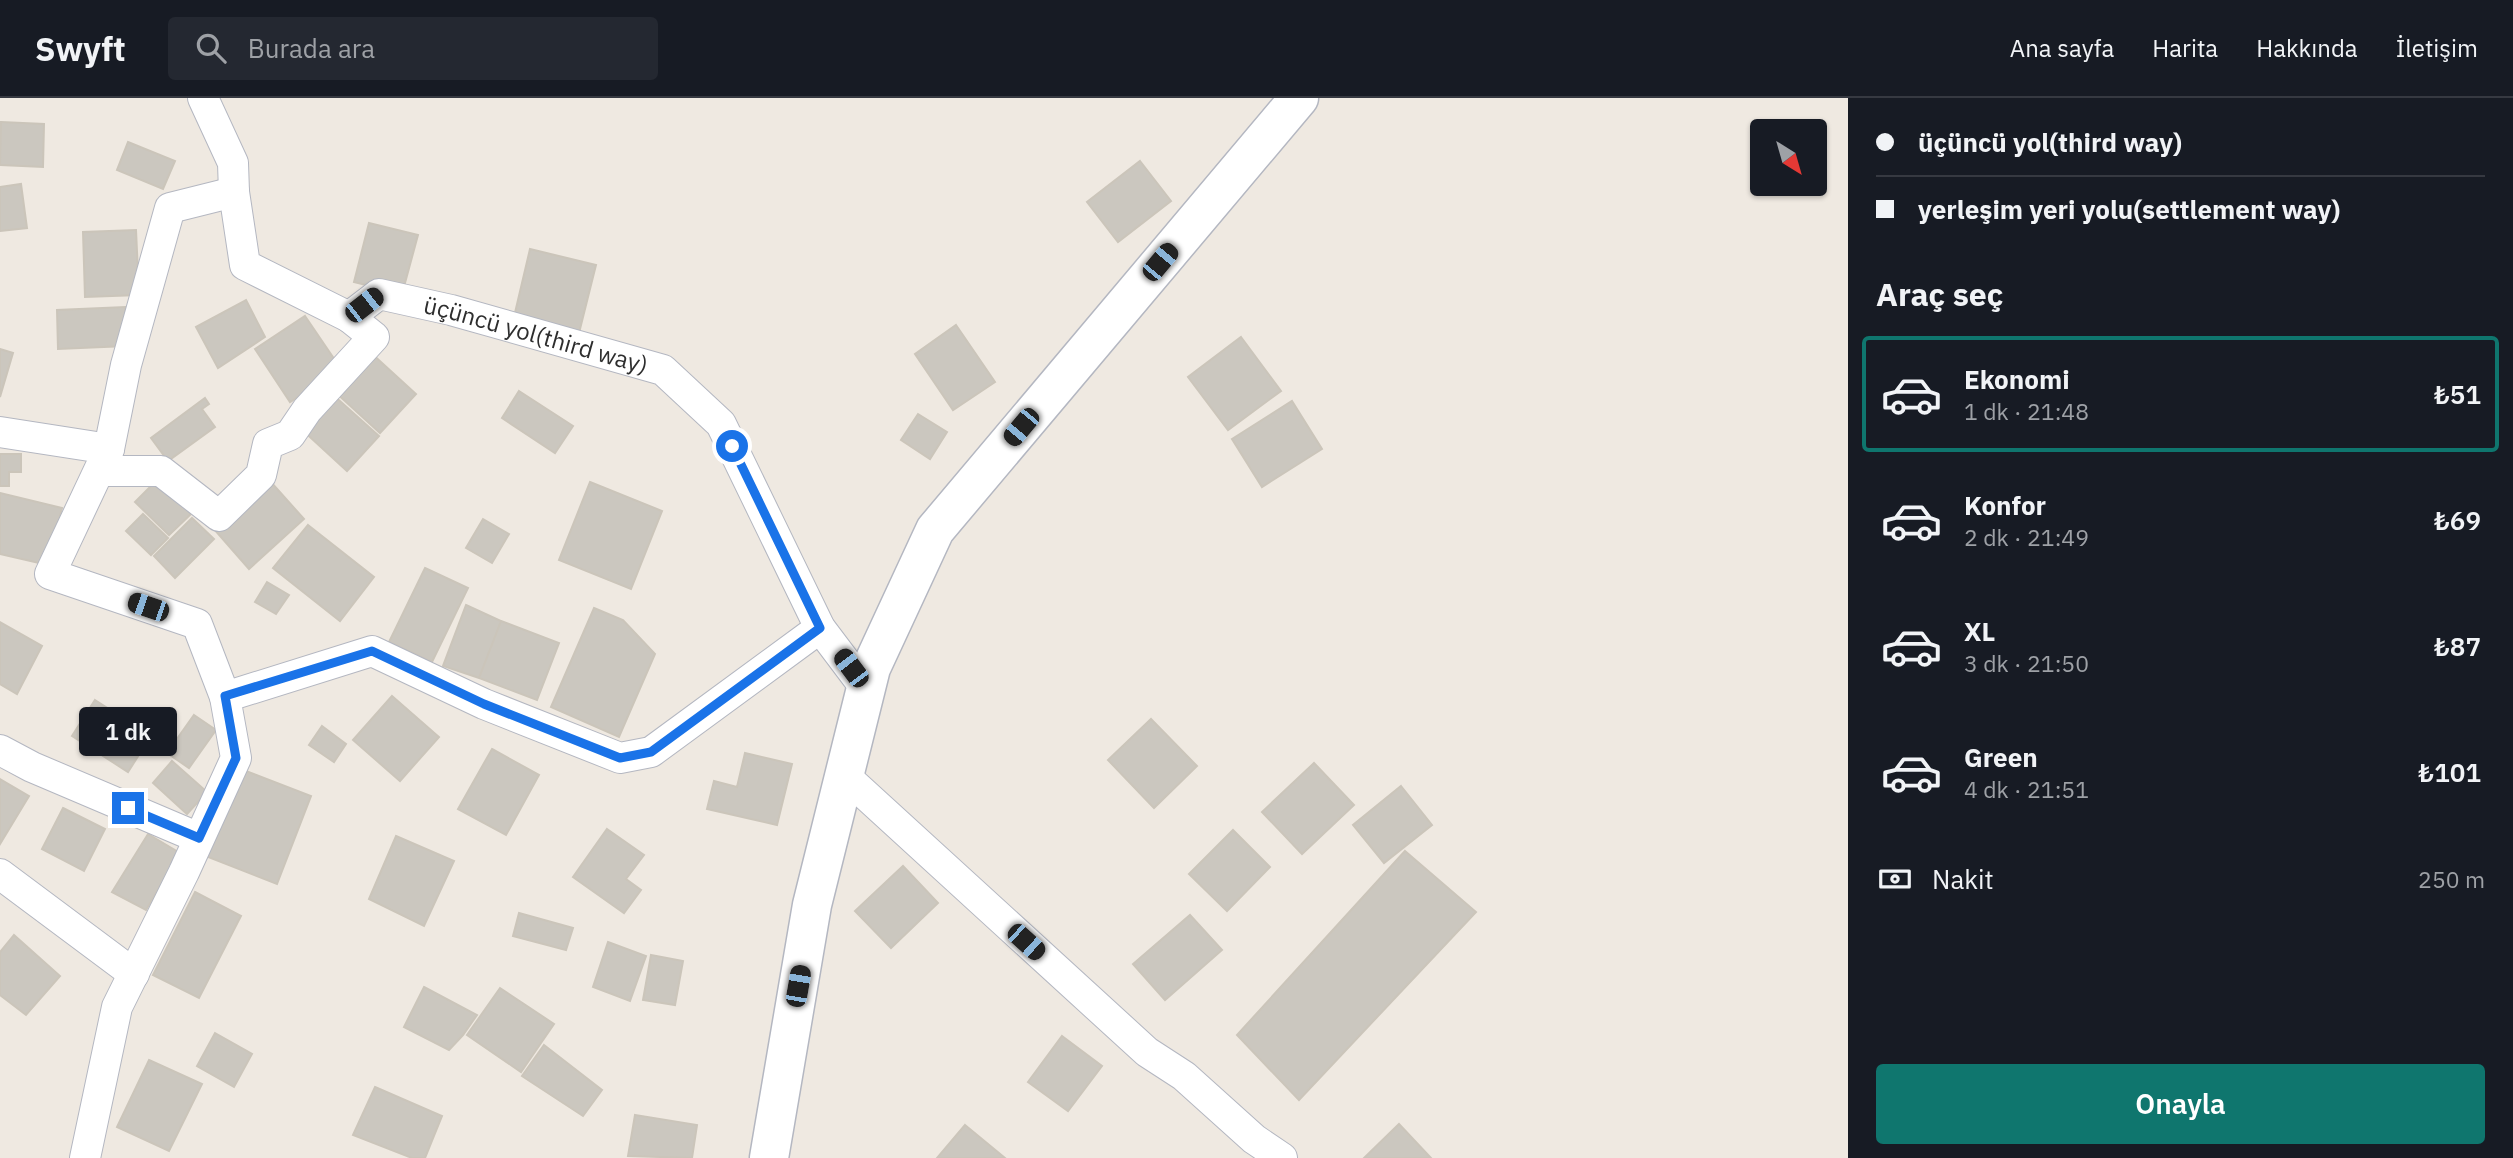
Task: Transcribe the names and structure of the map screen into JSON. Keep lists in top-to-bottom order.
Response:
{
  "streets": {
    "street": ["üçüncü yol(third way)"]
  },
  "north": "bottom right",
  "page": {
    "header": "Swyft",
    "search": "Burada ara",
    "nav": [
      "Ana sayfa",
      "Harita",
      "Hakkında",
      "İletişim"
    ],
    "banner": ["üçüncü yol(third way)", "yerleşim yeri yolu(settlement way)"],
    "heading": "Araç seç",
    "list": [
      {
        "name": "Ekonomi",
        "note": "1 dk · 21:48",
        "value": "₺51"
      },
      {
        "name": "Konfor",
        "note": "2 dk · 21:49",
        "value": "₺69"
      },
      {
        "name": "XL",
        "note": "3 dk · 21:50",
        "value": "₺87"
      },
      {
        "name": "Green",
        "note": "4 dk · 21:51",
        "value": "₺101"
      }
    ],
    "bubble": "1 dk",
    "pay": ["Nakit", "250 m"],
    "buttons": "Onayla"
  }
}
